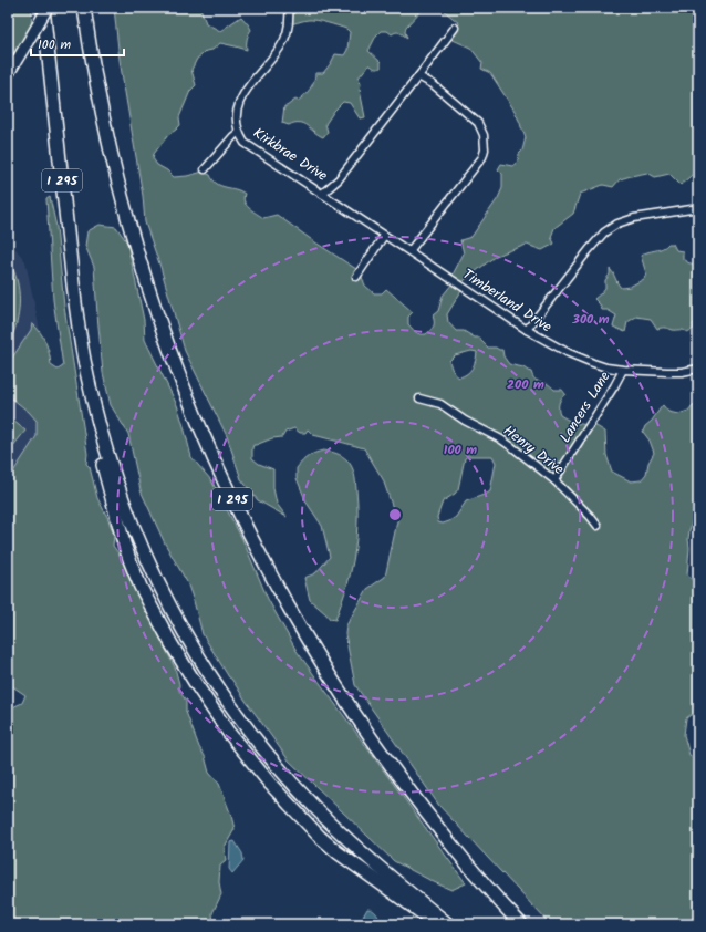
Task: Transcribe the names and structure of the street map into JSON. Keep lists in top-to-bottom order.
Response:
{
  "streets": {
    "highway": ["I 295"],
    "street": [
      "Kirkbrae Drive",
      "Timberland Drive",
      "Lancers Lane",
      "Henry Drive"
    ]
  },
  "crossings": [
    ["Kirkbrae Drive", "Timberland Drive"],
    ["Timberland Drive", "Lancers Lane"],
    ["Lancers Lane", "Henry Drive"]
  ],
  "scale_bar": "100 m",
  "rings": ["300 m", "200 m", "100 m"]
}
